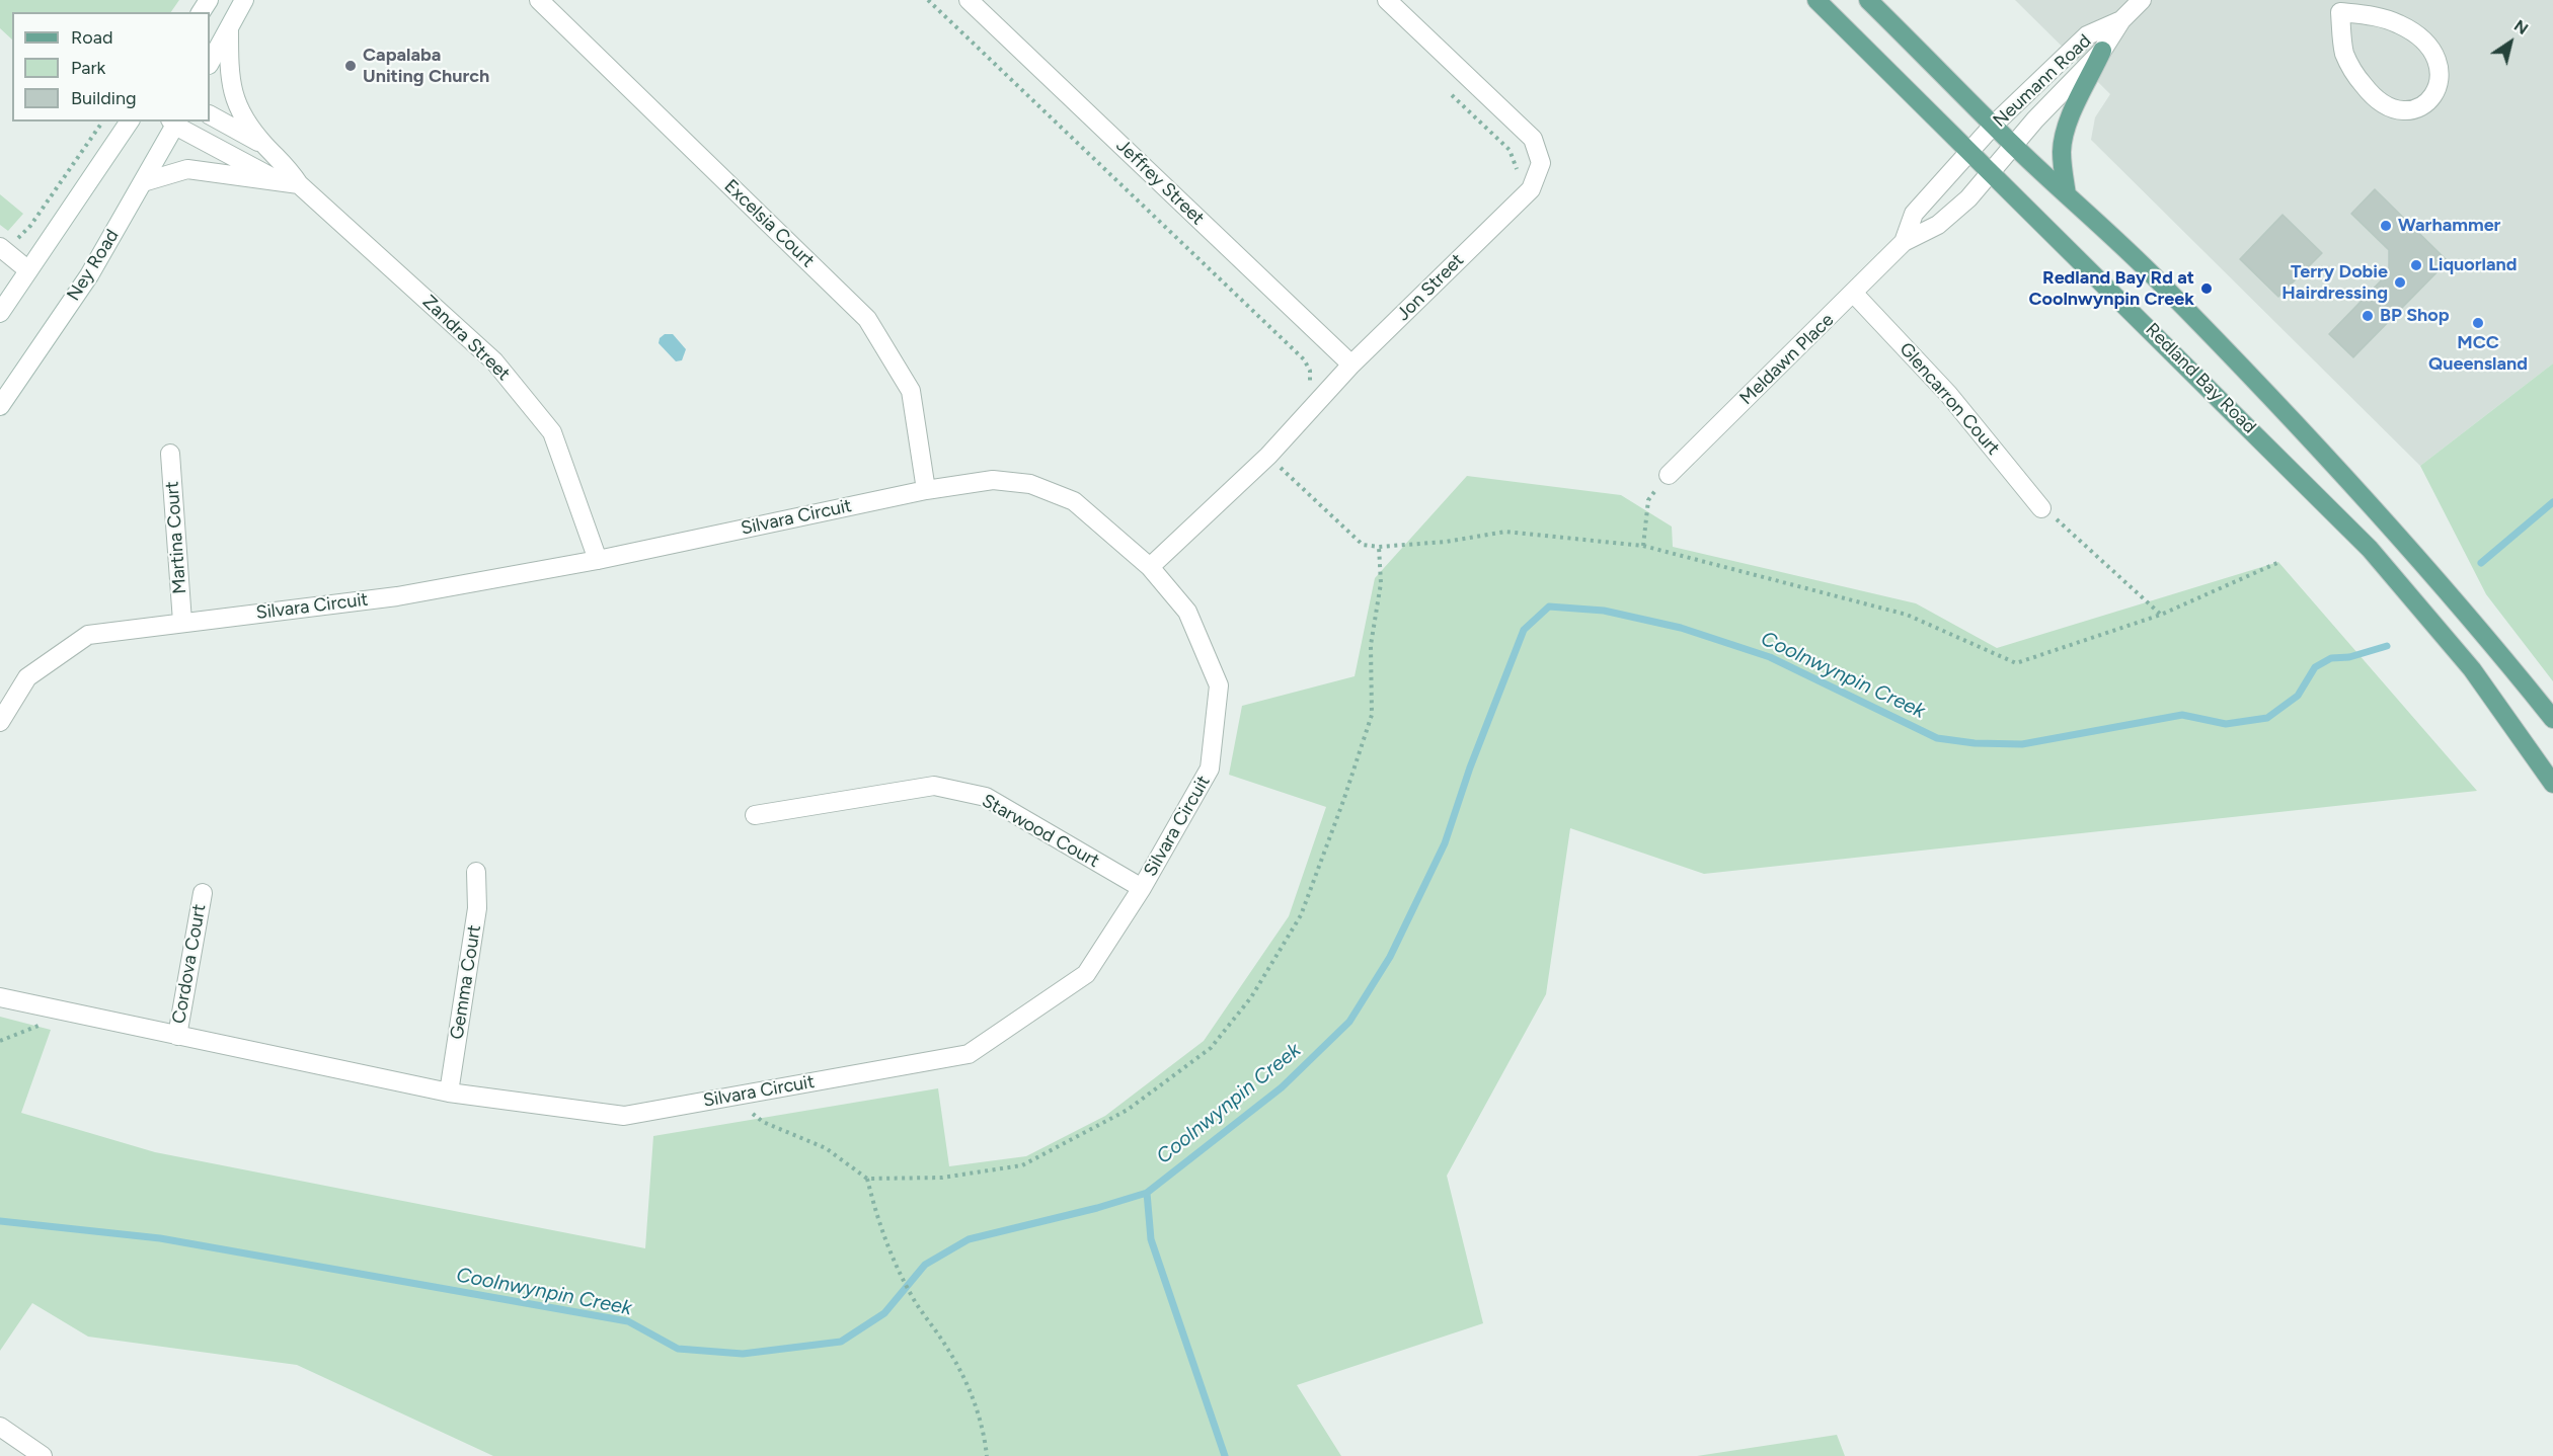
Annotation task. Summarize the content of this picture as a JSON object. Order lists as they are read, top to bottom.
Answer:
{
  "streets": {
    "main road": ["Redland Bay Road"],
    "street": [
      "Neumann Road",
      "Jeffrey Street",
      "Excelsia Court",
      "Ney Road",
      "Jon Street",
      "Zandra Street",
      "Meldawn Place",
      "Glencarron Court",
      "Silvara Circuit",
      "Martina Court",
      "Starwood Court",
      "Cordova Court",
      "Gemma Court"
    ]
  },
  "crossings": [
    ["Neumann Road", "Meldawn Place"],
    ["Neumann Road", "Redland Bay Road"],
    ["Jeffrey Street", "Jon Street"],
    ["Excelsia Court", "Silvara Circuit"],
    ["Jon Street", "Silvara Circuit"],
    ["Zandra Street", "Silvara Circuit"],
    ["Meldawn Place", "Redland Bay Road"],
    ["Meldawn Place", "Glencarron Court"],
    ["Silvara Circuit", "Martina Court"],
    ["Silvara Circuit", "Starwood Court"],
    ["Silvara Circuit", "Cordova Court"],
    ["Silvara Circuit", "Gemma Court"]
  ],
  "water": ["Coolnwynpin Creek"],
  "places": [
    "Capalaba Uniting Church",
    "Warhammer",
    "Liquorland",
    "Terry Dobie Hairdressing",
    "Redland Bay Rd at Coolnwynpin Creek",
    "BP Shop",
    "MCC Queensland"
  ],
  "legend": ["Road", "Park", "Building"],
  "north": "top right"
}
